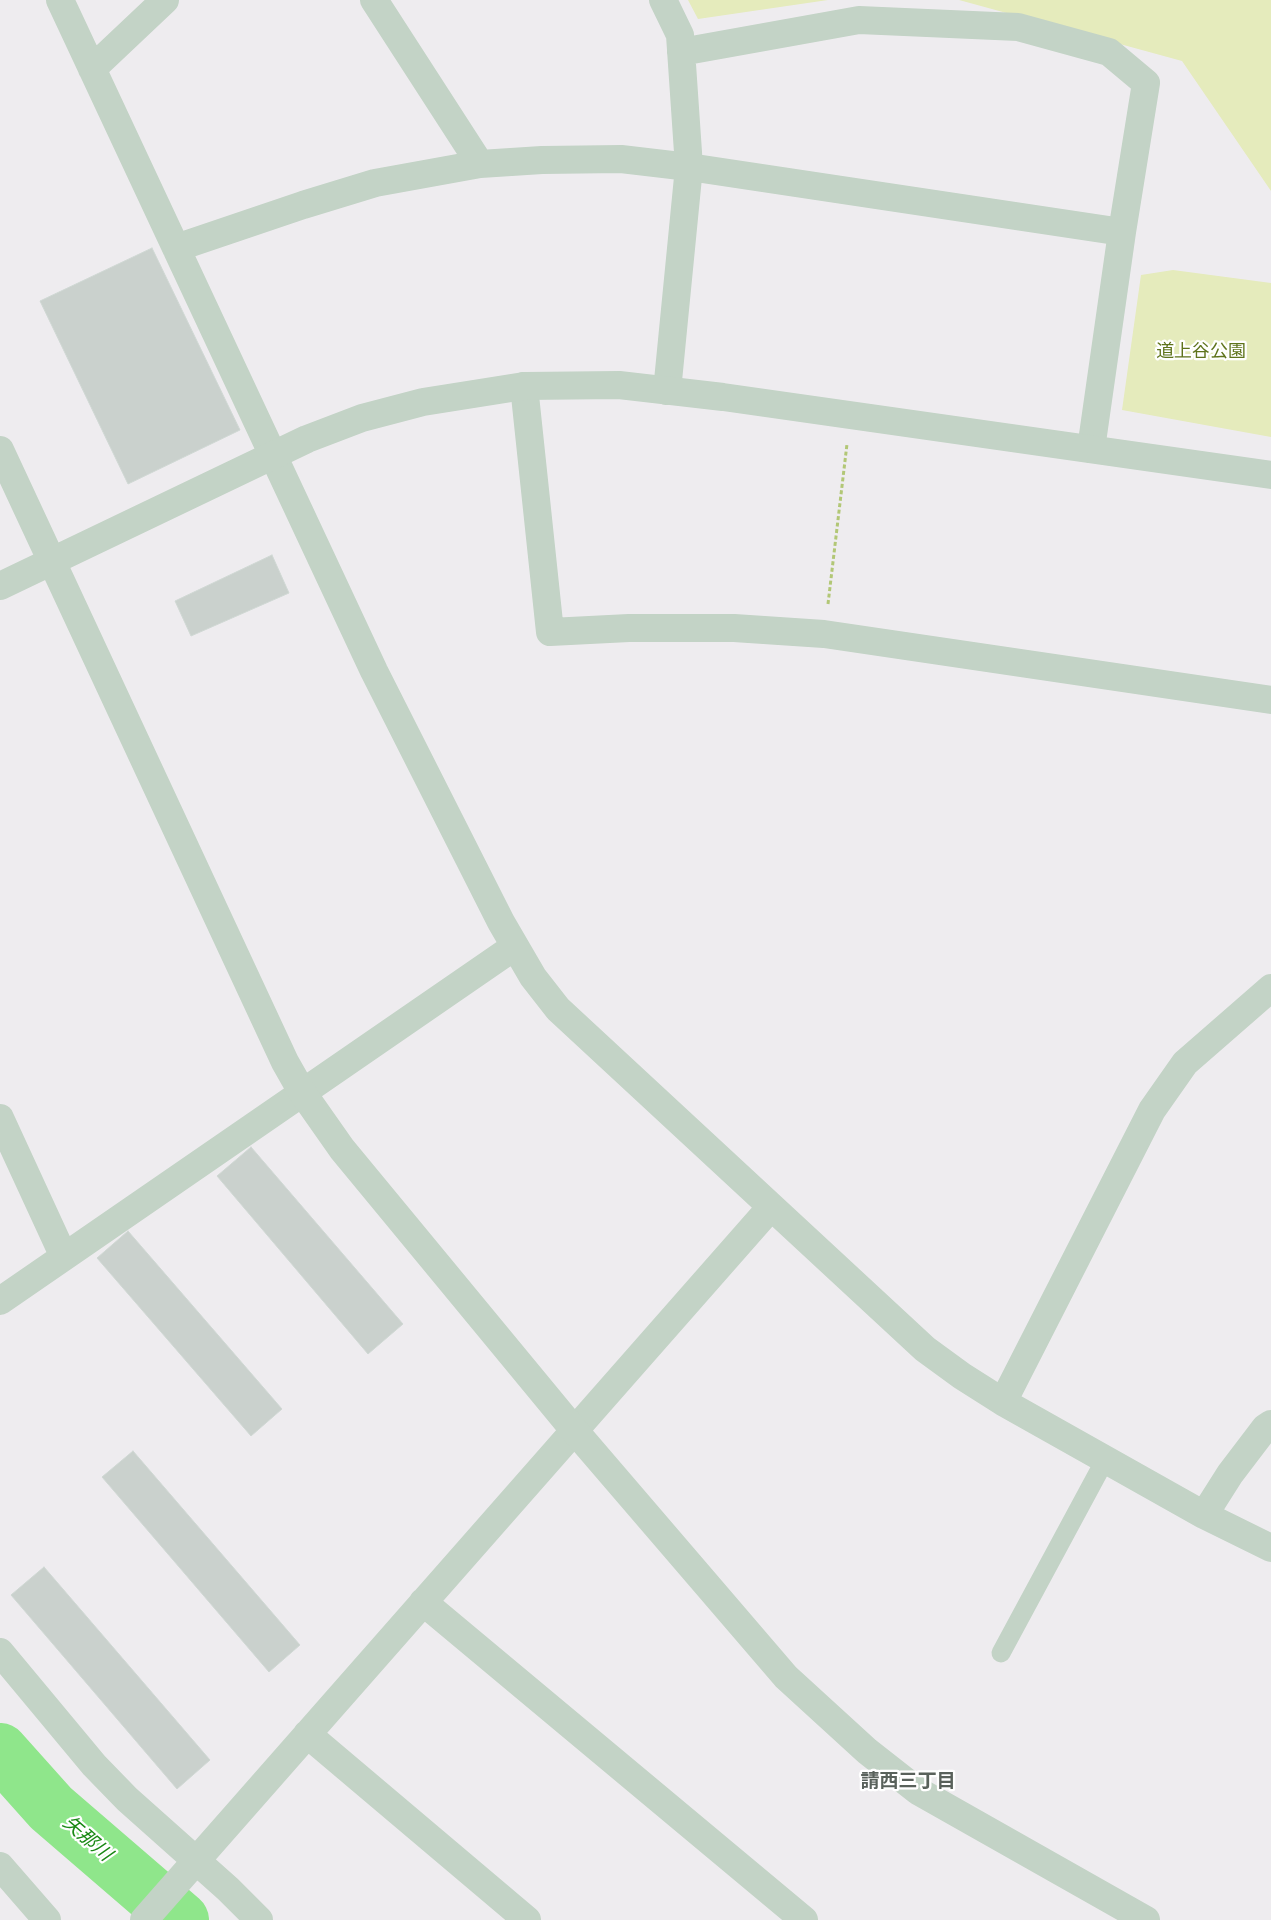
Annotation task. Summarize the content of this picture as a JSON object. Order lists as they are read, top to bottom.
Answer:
{
  "districts": ["請西三丁目"],
  "water": ["矢那川"],
  "parks": ["道上谷公園"]
}
